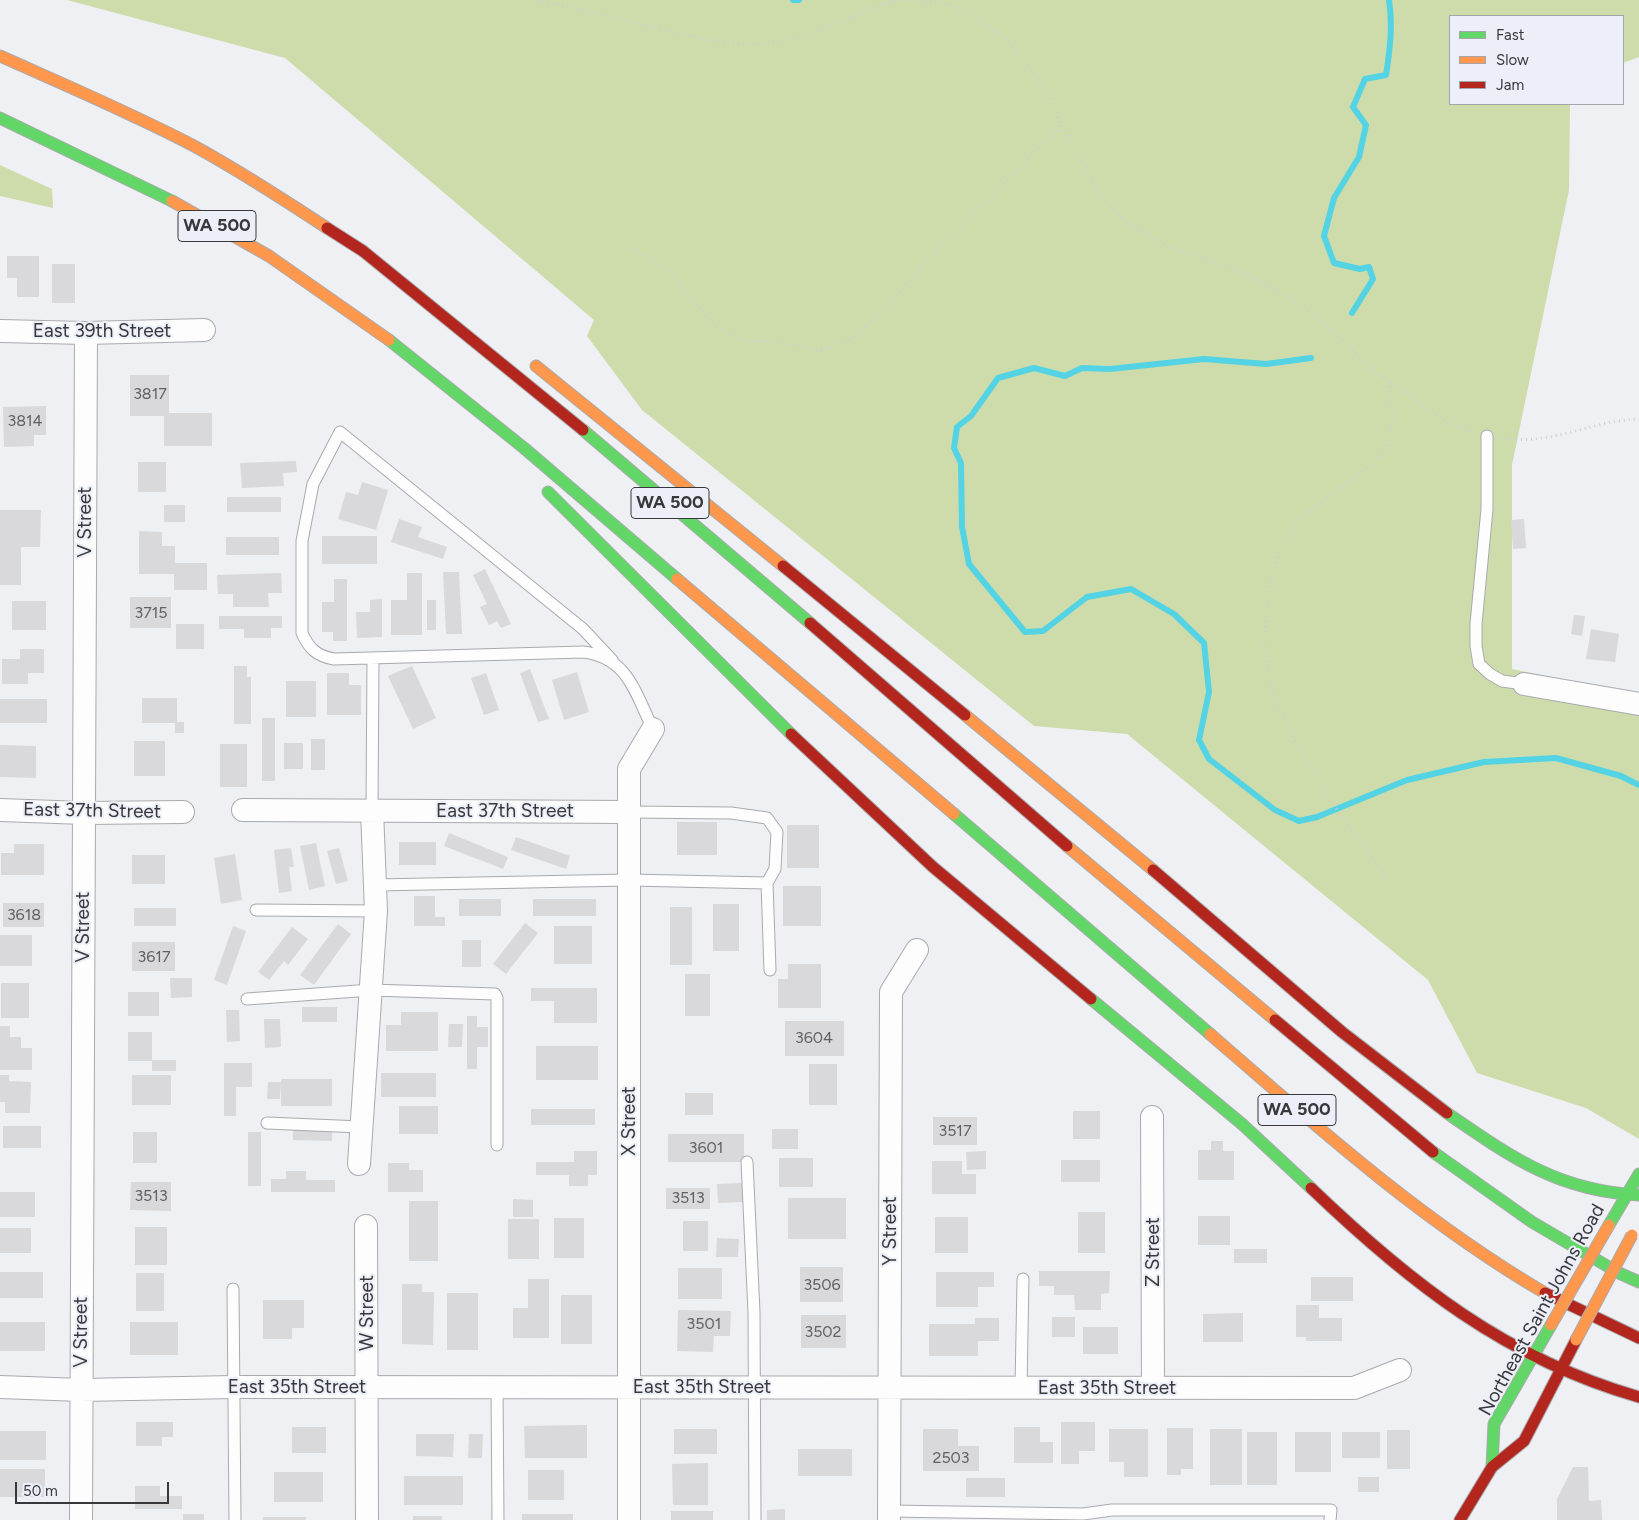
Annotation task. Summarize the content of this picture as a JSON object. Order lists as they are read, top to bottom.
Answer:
{
  "streets": {
    "main road": ["WA 500", "Northeast Saint Johns Road"],
    "street": [
      "East 39th Street",
      "V Street",
      "East 37th Street",
      "X Street",
      "Y Street",
      "Z Street",
      "W Street",
      "East 35th Street"
    ]
  },
  "crossings": [
    ["East 39th Street", "V Street"],
    ["V Street", "East 37th Street"],
    ["V Street", "East 35th Street"],
    ["East 37th Street", "X Street"],
    ["X Street", "East 35th Street"],
    ["Y Street", "East 35th Street"],
    ["Z Street", "East 35th Street"],
    ["W Street", "East 35th Street"]
  ],
  "house_numbers": [
    "3817",
    "3814",
    "3715",
    "3618",
    "3617",
    "3604",
    "3517",
    "3601",
    "3513",
    "3513",
    "3506",
    "3501",
    "3502",
    "2503"
  ],
  "legend": ["Fast", "Slow", "Jam"],
  "scale_bar": "50 m"
}
